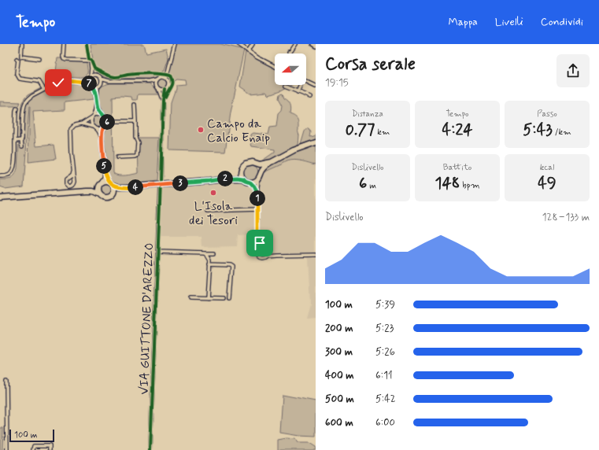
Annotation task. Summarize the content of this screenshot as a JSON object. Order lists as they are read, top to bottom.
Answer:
{
  "streets": {
    "street": ["VIA GUITTONE D'AREZZO"]
  },
  "places": ["Campo da Calcio Enaip", "L'Isola dei Tesori"],
  "scale_bar": "100 m",
  "north": "left",
  "page": {
    "header": "Tempo",
    "nav": ["Mappa", "Livelli", "Condividi"],
    "heading": ["Corsa serale", "19:15"],
    "pins": [
      "7",
      "6",
      "5",
      "2",
      "3",
      "4",
      "1"
    ],
    "stats": [
      ["Distanza", "0.77 km"],
      ["Tempo", "4:24"],
      ["Passo", "5:43 /km"],
      ["Dislivello", "6 m"],
      ["Battito", "148 bpm"],
      ["kcal", "49"]
    ],
    "chart": ["Dislivello", "128–133 m"],
    "list": [
      {
        "name": "100 m",
        "note": "5:39"
      },
      {
        "name": "200 m",
        "note": "5:23"
      },
      {
        "name": "300 m",
        "note": "5:26"
      },
      {
        "name": "400 m",
        "note": "6:11"
      },
      {
        "name": "500 m",
        "note": "5:42"
      },
      {
        "name": "600 m",
        "note": "6:00"
      }
    ],
    "scale": "100 m"
  }
}
